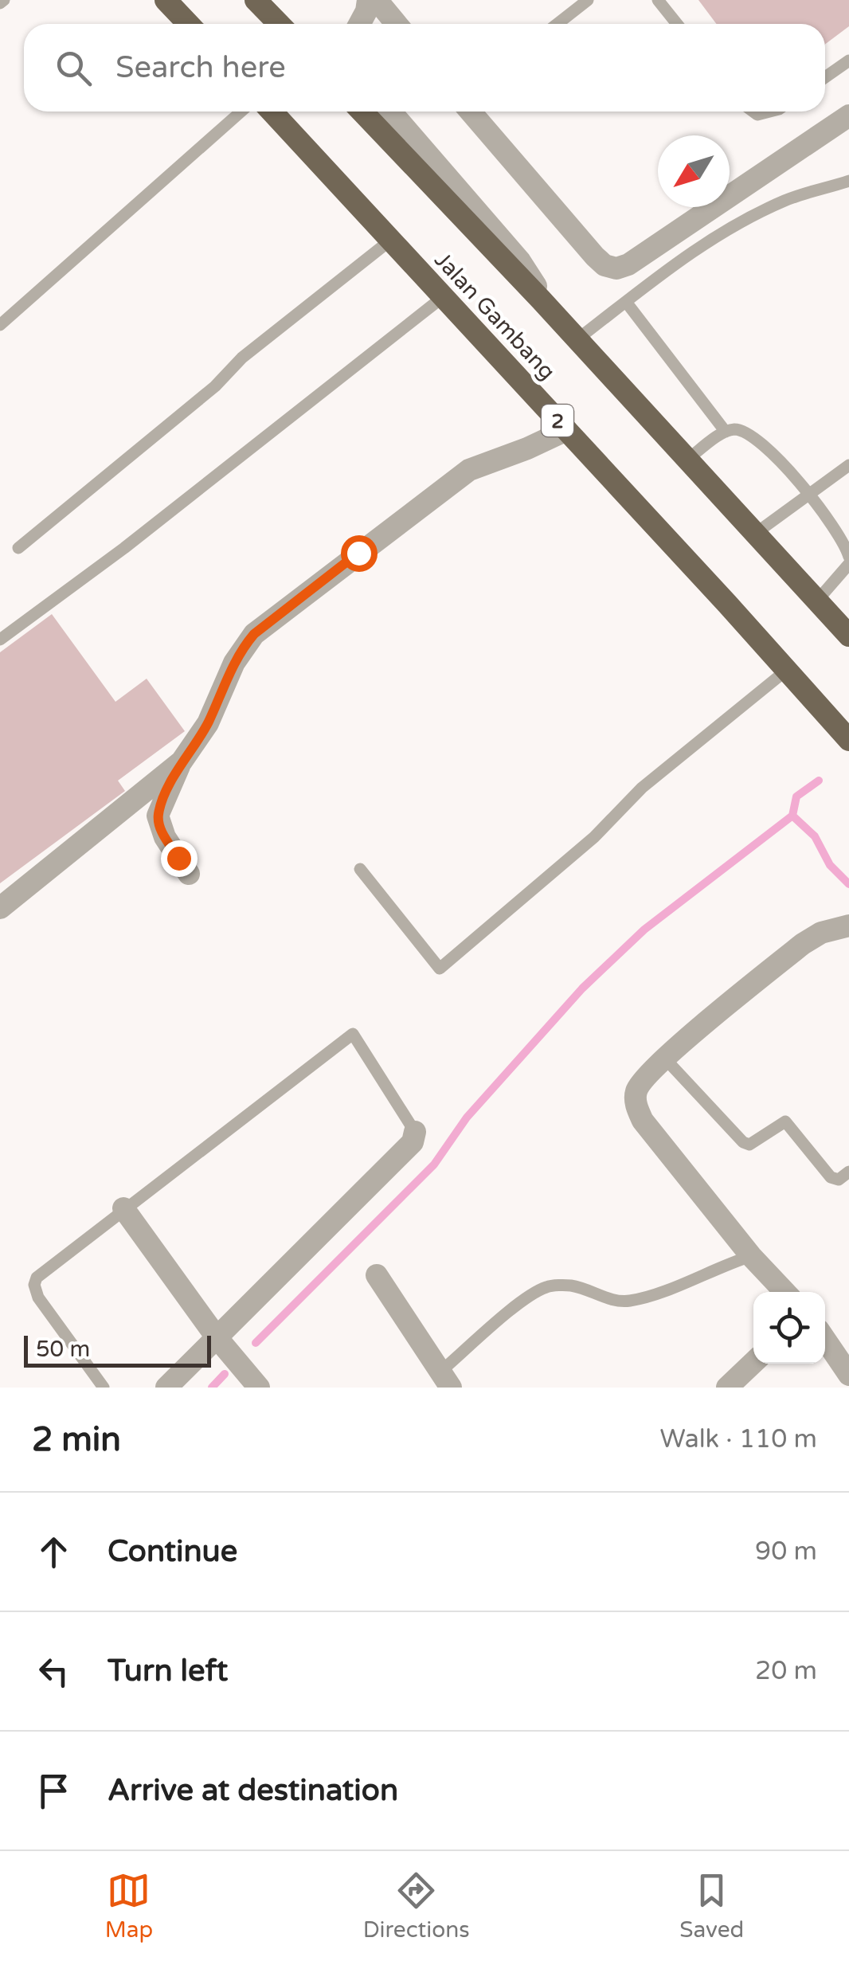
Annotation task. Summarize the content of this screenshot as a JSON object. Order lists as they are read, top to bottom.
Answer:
{
  "streets": {
    "highway": ["Jalan Gambang", "2"]
  },
  "scale_bar": "50 m",
  "north": "bottom left",
  "page": {
    "search": "Search here",
    "scale": "50 m",
    "heading": ["2 min", "Walk · 110 m"],
    "list": [
      ["Continue", "90 m"],
      ["Turn left", "20 m"],
      "Arrive at destination"
    ],
    "nav": ["Map", "Directions", "Saved"]
  }
}
